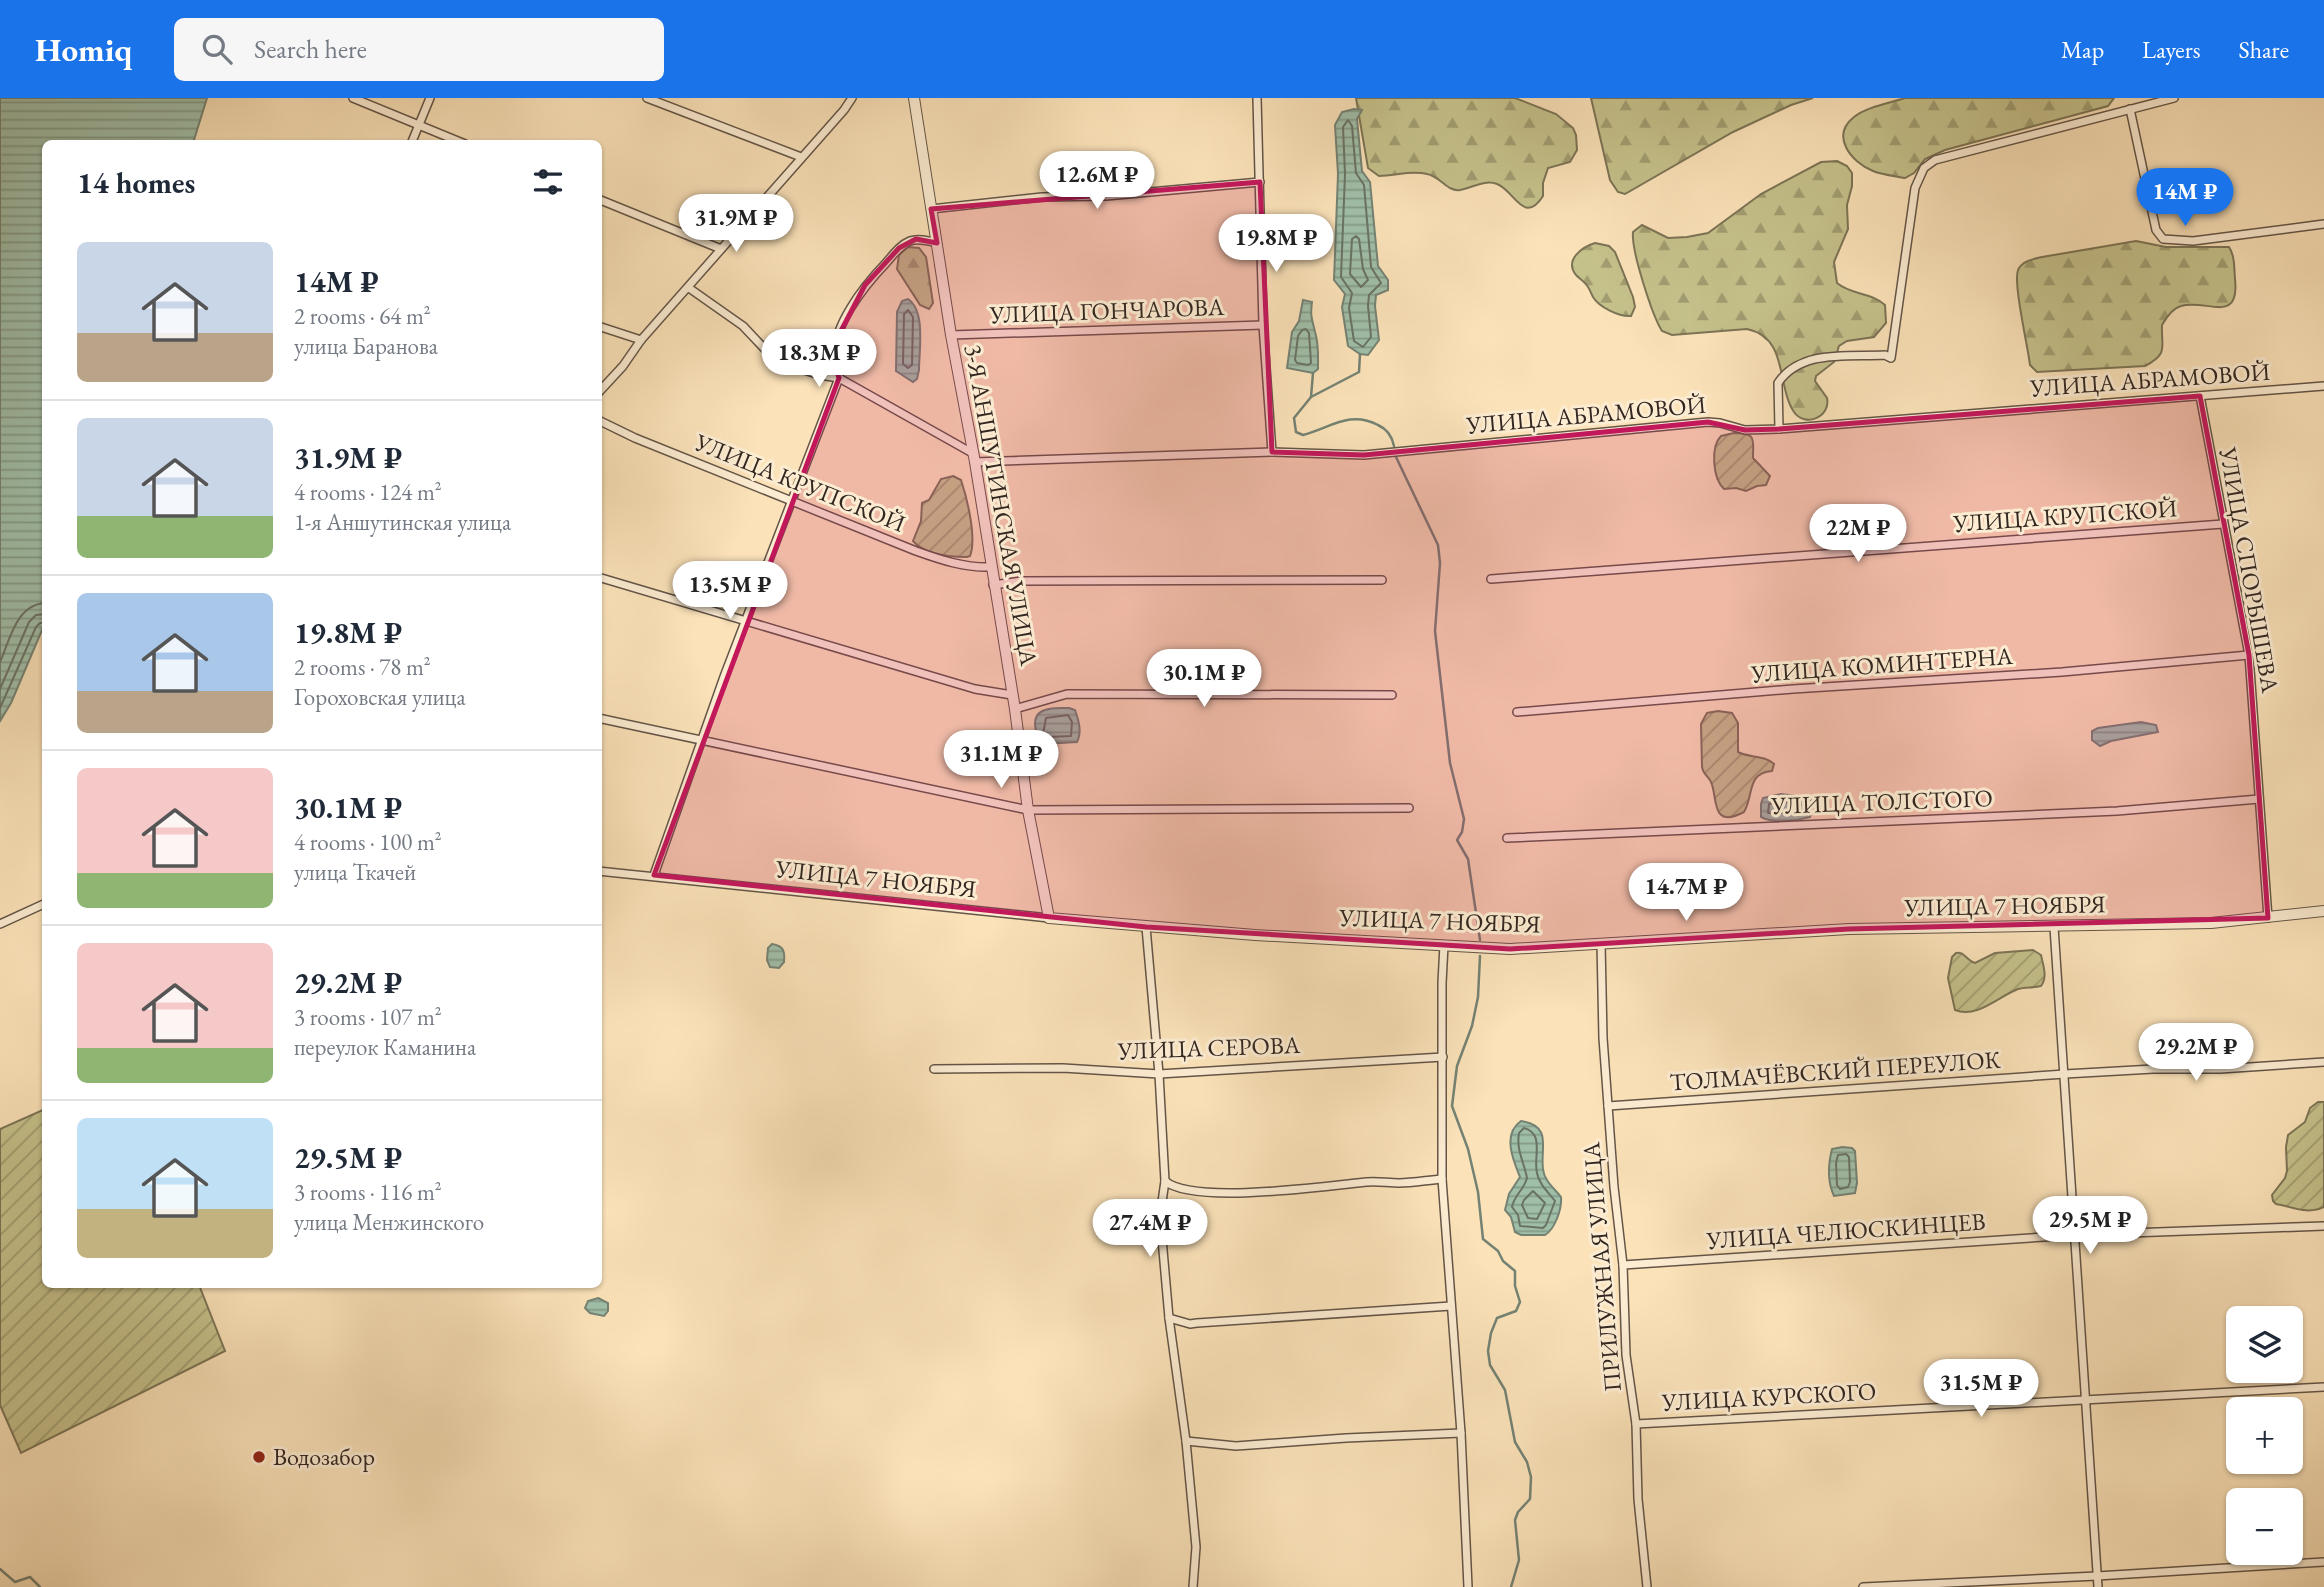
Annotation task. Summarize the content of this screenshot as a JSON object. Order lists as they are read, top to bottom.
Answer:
{
  "streets": {
    "street": [
      "УЛИЦА ГОНЧАРОВА",
      "УЛИЦА АБРАМОВОЙ",
      "УЛИЦА КРУПСКОЙ",
      "3-Я АНШУТИНСКАЯ УЛИЦА",
      "УЛИЦА СПОРЫШЕВА",
      "УЛИЦА КОМИНТЕРНА",
      "УЛИЦА ТОЛСТОГО",
      "УЛИЦА 7 НОЯБРЯ",
      "УЛИЦА СЕРОВА",
      "ТОЛМАЧЁВСКИЙ ПЕРЕУЛОК",
      "УЛИЦА ЧЕЛЮСКИНЦЕВ",
      "ПРИЛУЖНАЯ УЛИЦА",
      "УЛИЦА КУРСКОГО"
    ]
  },
  "crossings": [
    ["УЛИЦА ГОНЧАРОВА", "3-Я АНШУТИНСКАЯ УЛИЦА"],
    ["УЛИЦА АБРАМОВОЙ", "3-Я АНШУТИНСКАЯ УЛИЦА"],
    ["УЛИЦА АБРАМОВОЙ", "УЛИЦА СПОРЫШЕВА"],
    ["УЛИЦА КРУПСКОЙ", "3-Я АНШУТИНСКАЯ УЛИЦА"],
    ["УЛИЦА КРУПСКОЙ", "УЛИЦА СПОРЫШЕВА"],
    ["3-Я АНШУТИНСКАЯ УЛИЦА", "УЛИЦА 7 НОЯБРЯ"],
    ["УЛИЦА СПОРЫШЕВА", "УЛИЦА КОМИНТЕРНА"],
    ["УЛИЦА СПОРЫШЕВА", "УЛИЦА ТОЛСТОГО"],
    ["УЛИЦА СПОРЫШЕВА", "УЛИЦА 7 НОЯБРЯ"],
    ["УЛИЦА 7 НОЯБРЯ", "ПРИЛУЖНАЯ УЛИЦА"],
    ["ТОЛМАЧЁВСКИЙ ПЕРЕУЛОК", "ПРИЛУЖНАЯ УЛИЦА"],
    ["УЛИЦА ЧЕЛЮСКИНЦЕВ", "ПРИЛУЖНАЯ УЛИЦА"],
    ["ПРИЛУЖНАЯ УЛИЦА", "УЛИЦА КУРСКОГО"]
  ],
  "places": ["Водозабор"],
  "page": {
    "header": "Homiq",
    "search": "Search here",
    "nav": ["Map", "Layers", "Share"],
    "heading": "14 homes",
    "price": [
      "12.6M ₽",
      "14M ₽",
      "31.9M ₽",
      "19.8M ₽",
      "18.3M ₽",
      "22M ₽",
      "13.5M ₽",
      "30.1M ₽",
      "31.1M ₽",
      "14.7M ₽",
      "29.2M ₽",
      "29.5M ₽",
      "27.4M ₽",
      "31.5M ₽"
    ],
    "list": [
      {
        "name": "14M ₽",
        "note": "2 rooms · 64 m² · улица Баранова"
      },
      {
        "name": "31.9M ₽",
        "note": "4 rooms · 124 m² · 1-я Аншутинская улица"
      },
      {
        "name": "19.8M ₽",
        "note": "2 rooms · 78 m² · Гороховская улица"
      },
      {
        "name": "30.1M ₽",
        "note": "4 rooms · 100 m² · улица Ткачей"
      },
      {
        "name": "29.2M ₽",
        "note": "3 rooms · 107 m² · переулок Каманина"
      },
      {
        "name": "29.5M ₽",
        "note": "3 rooms · 116 m² · улица Менжинского"
      }
    ],
    "map_buttons": ["+", "−"]
  }
}
